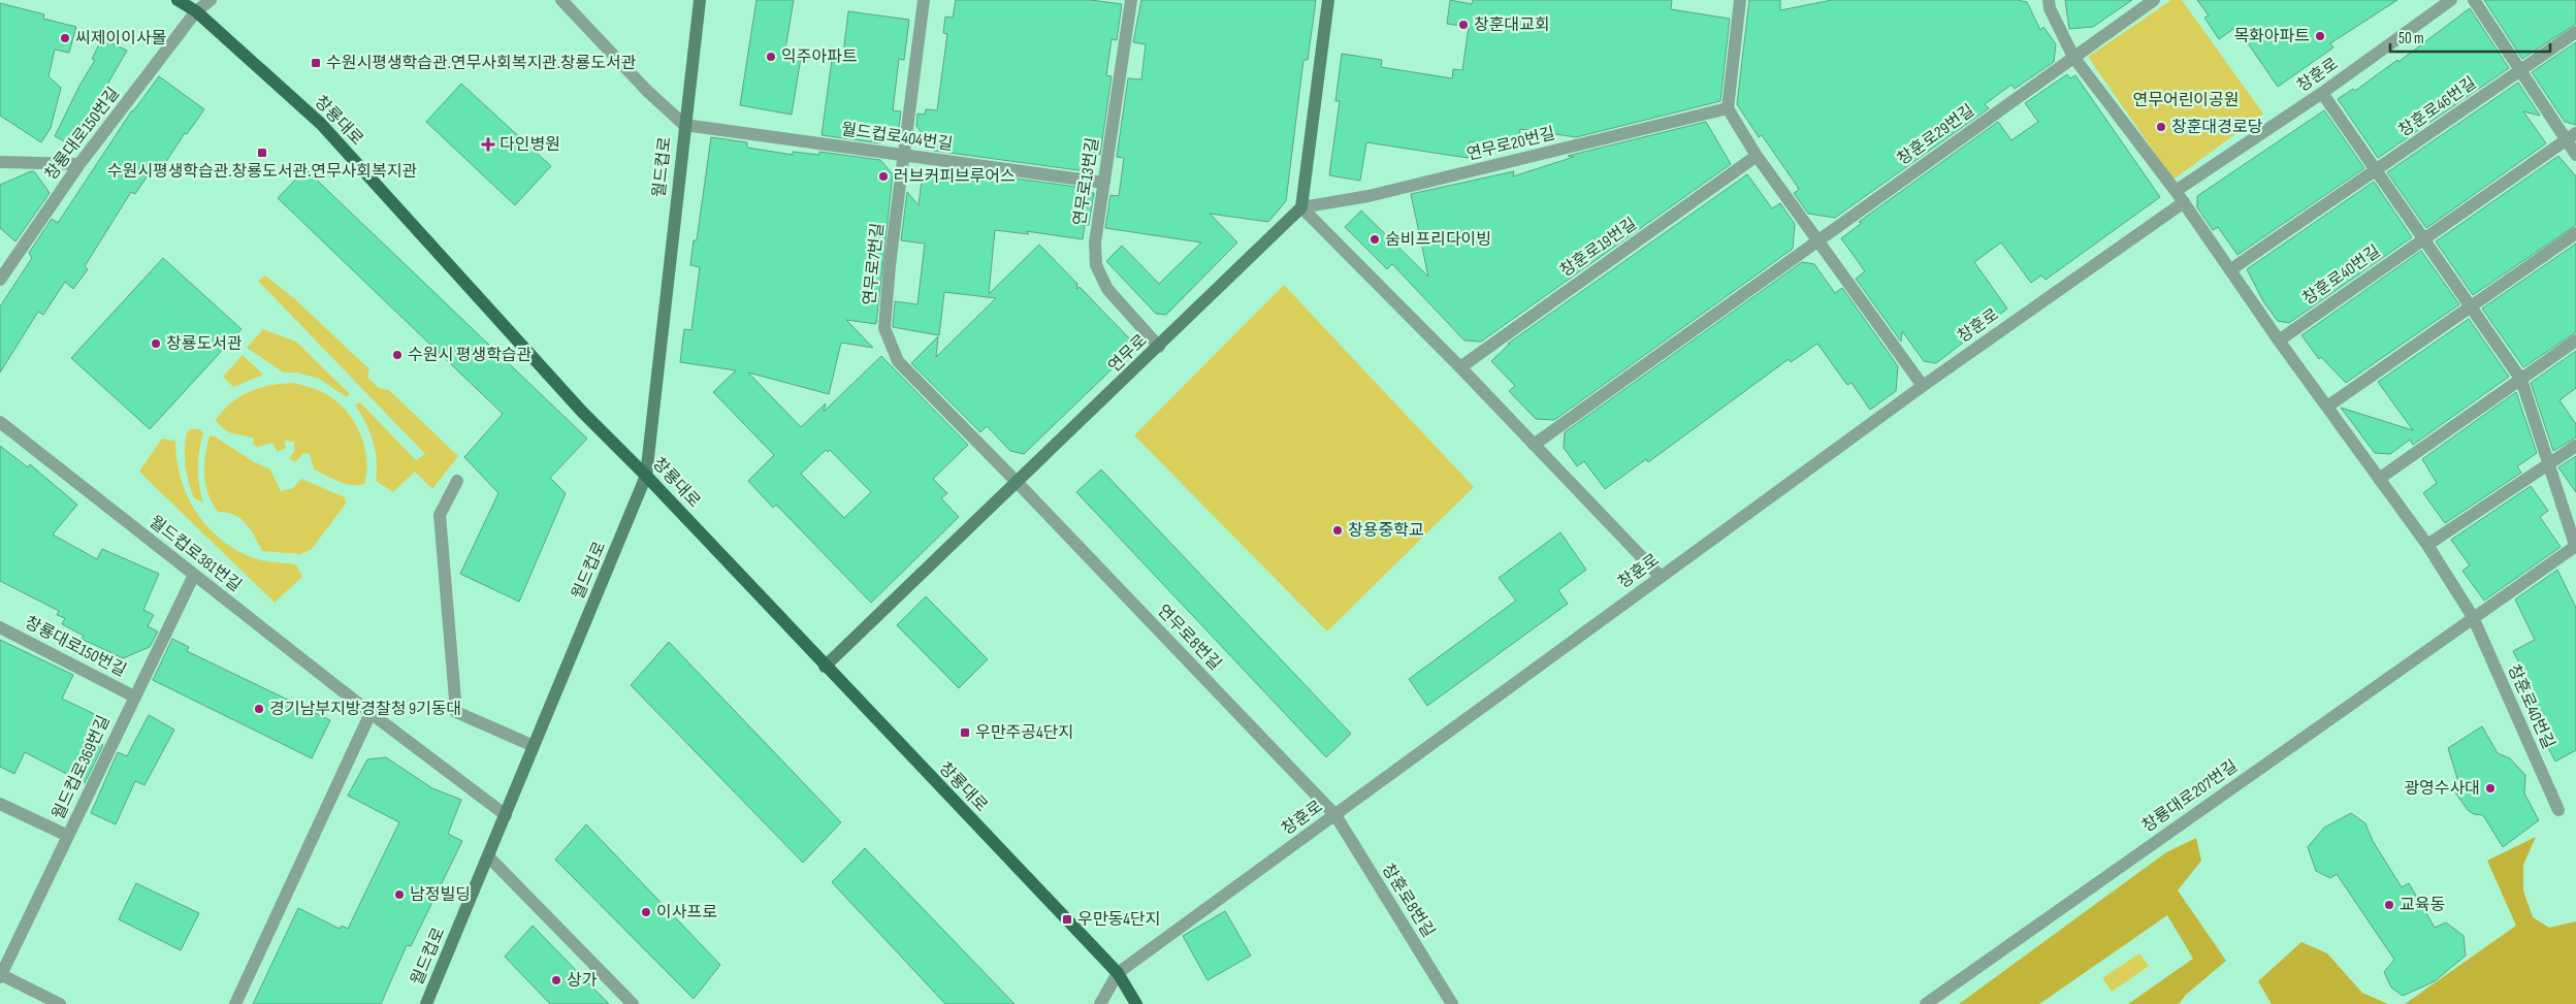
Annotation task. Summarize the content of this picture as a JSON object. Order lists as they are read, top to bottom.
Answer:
{
  "streets": {
    "main road": ["창룡대로"],
    "street": [
      "창훈로",
      "창훈로46번길",
      "창룡대로150번길",
      "창훈로29번길",
      "월드컵로404번길",
      "연무로20번길",
      "월드컵로",
      "연무로13번길",
      "창훈로19번길",
      "연무로7번길",
      "창훈로40번길",
      "연무로",
      "월드컵로381번길",
      "연무로8번길",
      "월드컵로369번길",
      "창룡대로207번길",
      "창훈로8번길"
    ]
  },
  "crossings": [
    ["창훈로", "창룡대로"],
    ["창훈로", "창훈로40번길"],
    ["창훈로", "연무로8번길"],
    ["창훈로", "창훈로8번길"],
    ["창룡대로", "창룡대로150번길"],
    ["창룡대로", "월드컵로"],
    ["창룡대로", "연무로"],
    ["창룡대로150번길", "월드컵로369번길"],
    ["창훈로29번길", "창훈로40번길"],
    ["월드컵로404번길", "월드컵로"],
    ["월드컵로404번길", "연무로13번길"],
    ["월드컵로404번길", "연무로7번길"],
    ["연무로20번길", "연무로"],
    ["월드컵로", "월드컵로381번길"],
    ["연무로13번길", "연무로"],
    ["연무로7번길", "연무로"],
    ["연무로7번길", "연무로8번길"],
    ["창훈로40번길", "창룡대로207번길"],
    ["연무로", "연무로8번길"],
    ["월드컵로381번길", "월드컵로369번길"],
    ["연무로8번길", "창훈로8번길"]
  ],
  "parks": ["연무어린이공원"],
  "places": {
    "other": [
      "창훈대교회",
      "목화아파트",
      "씨제이이사몰",
      "익주아파트",
      "창훈대경로당",
      "러브커피브루어스",
      "숨비프리다이빙",
      "창룡도서관",
      "수원시 평생학습관",
      "창용중학교",
      "경기남부지방경찰청 9기동대",
      "광영수사대",
      "남정빌딩",
      "교육동",
      "이사프로",
      "상가"
    ],
    "transit": [
      "수원시평생학습관.연무사회복지관.창룡도서관",
      "수원시평생학습관.창룡도서관.연무사회복지관",
      "우만주공4단지",
      "우만동4단지"
    ],
    "health": ["다인병원"]
  },
  "scale_bar": "50 m"
}
